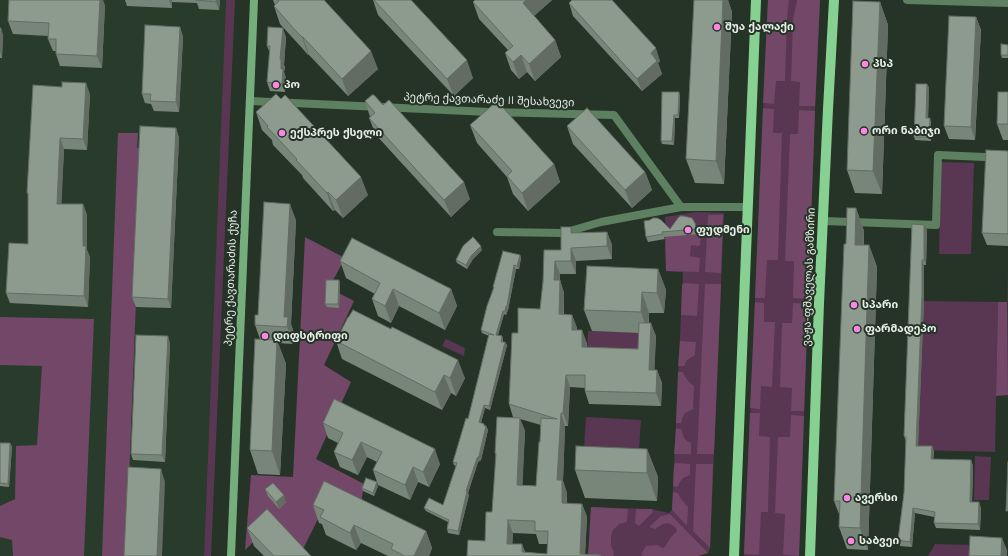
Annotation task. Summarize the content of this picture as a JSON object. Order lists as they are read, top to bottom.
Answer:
{
  "streets": {
    "main road": ["ვაჟა-ფშაველას გამზირი", "პეტრე ქავთარაძის ქუჩა"],
    "street": ["პეტრე ქავთარაძე II შესახვევი"]
  },
  "crossings": [
    ["პეტრე ქავთარაძე II შესახვევი", "პეტრე ქავთარაძის ქუჩა"]
  ],
  "places": [
    "შუა ქალაქი",
    "პსპ",
    "პო",
    "ორი ნაბიჯი",
    "ექსპრეს ქსელი",
    "ფუდმენი",
    "სპარი",
    "ფარმადეპო",
    "დიფსტრიფი",
    "ავერსი",
    "საბვეი"
  ]
}
